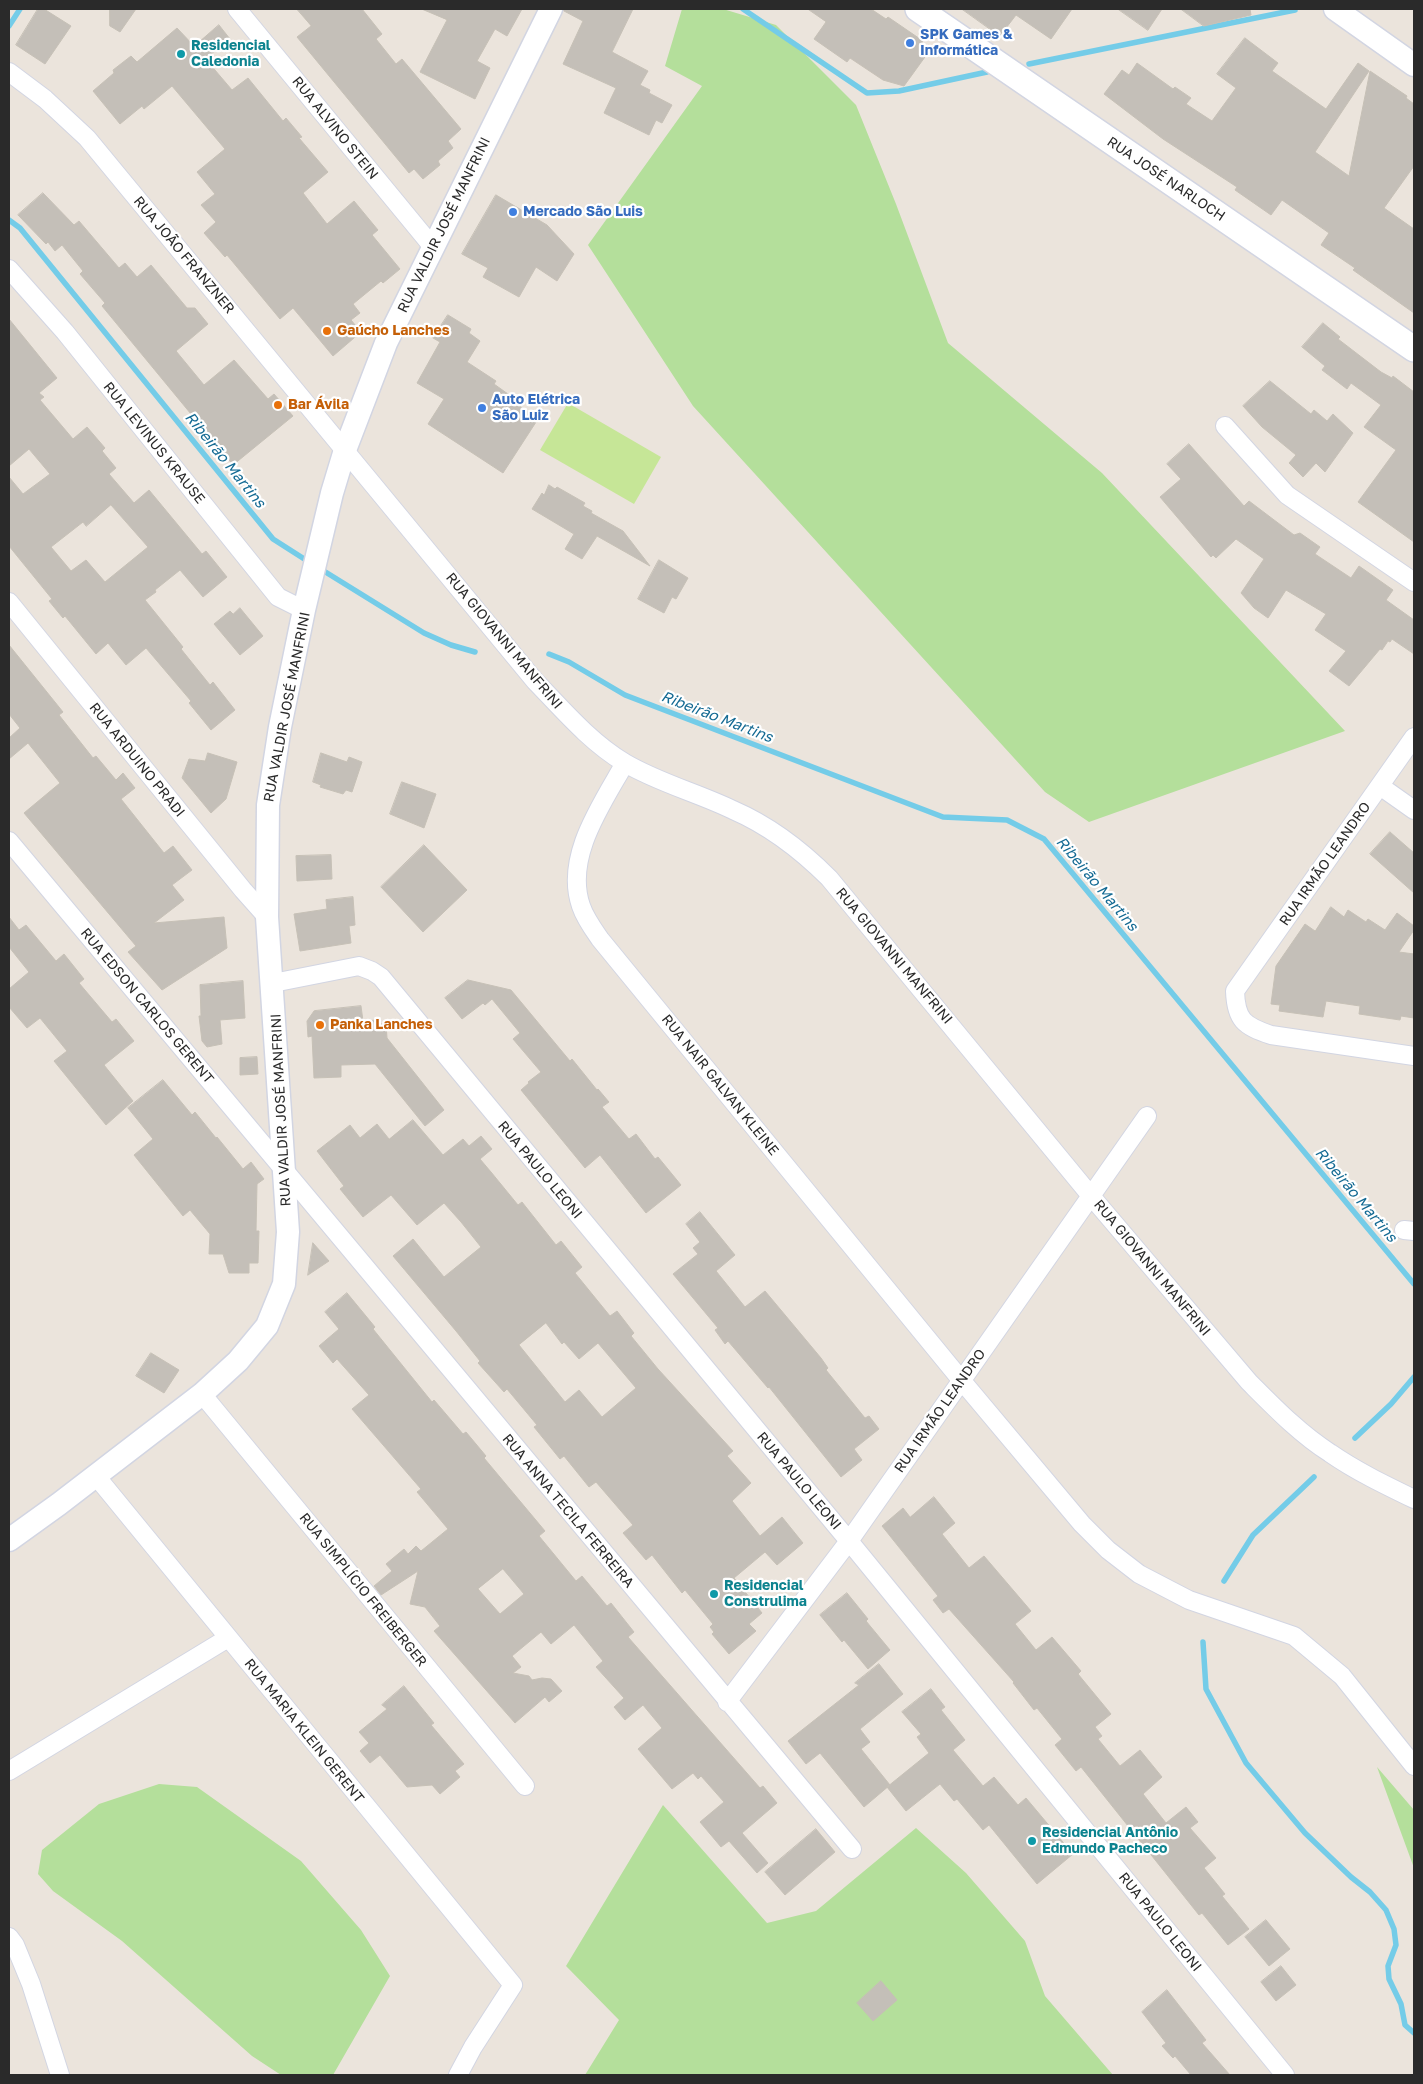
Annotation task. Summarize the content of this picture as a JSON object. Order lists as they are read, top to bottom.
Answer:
{
  "streets": {
    "main road": ["RUA JOSÉ NARLOCH"],
    "street": [
      "RUA ALVINO STEIN",
      "RUA VALDIR JOSÉ MANFRINI",
      "RUA JOÃO FRANZNER",
      "RUA LEVINUS KRAUSE",
      "RUA GIOVANNI MANFRINI",
      "RUA ARDUINO PRADI",
      "RUA IRMÃO LEANDRO",
      "RUA EDSON CARLOS GERENT",
      "RUA NAIR GALVAN KLEINE",
      "RUA PAULO LEONI",
      "RUA ANNA TECILA FERREIRA",
      "RUA SIMPLÍCIO FREIBERGER",
      "RUA MARIA KLEIN GERENT"
    ]
  },
  "crossings": [
    ["RUA ALVINO STEIN", "RUA VALDIR JOSÉ MANFRINI"],
    ["RUA VALDIR JOSÉ MANFRINI", "RUA JOÃO FRANZNER"],
    ["RUA VALDIR JOSÉ MANFRINI", "RUA LEVINUS KRAUSE"],
    ["RUA VALDIR JOSÉ MANFRINI", "RUA GIOVANNI MANFRINI"],
    ["RUA VALDIR JOSÉ MANFRINI", "RUA ARDUINO PRADI"],
    ["RUA VALDIR JOSÉ MANFRINI", "RUA EDSON CARLOS GERENT"],
    ["RUA VALDIR JOSÉ MANFRINI", "RUA PAULO LEONI"],
    ["RUA VALDIR JOSÉ MANFRINI", "RUA ANNA TECILA FERREIRA"],
    ["RUA VALDIR JOSÉ MANFRINI", "RUA SIMPLÍCIO FREIBERGER"],
    ["RUA VALDIR JOSÉ MANFRINI", "RUA MARIA KLEIN GERENT"],
    ["RUA JOÃO FRANZNER", "RUA GIOVANNI MANFRINI"],
    ["RUA GIOVANNI MANFRINI", "RUA IRMÃO LEANDRO"],
    ["RUA GIOVANNI MANFRINI", "RUA NAIR GALVAN KLEINE"],
    ["RUA IRMÃO LEANDRO", "RUA NAIR GALVAN KLEINE"],
    ["RUA IRMÃO LEANDRO", "RUA PAULO LEONI"],
    ["RUA IRMÃO LEANDRO", "RUA ANNA TECILA FERREIRA"],
    ["RUA EDSON CARLOS GERENT", "RUA ANNA TECILA FERREIRA"]
  ],
  "water": ["Ribeirão Martins"],
  "places": [
    "SPK Games & Informática",
    "Residencial Caledonia",
    "Mercado São Luis",
    "Gaúcho Lanches",
    "Bar Ávila",
    "Auto Elétrica São Luiz",
    "Panka Lanches",
    "Residencial Construlima",
    "Residencial Antônio Edmundo Pacheco"
  ]
}
